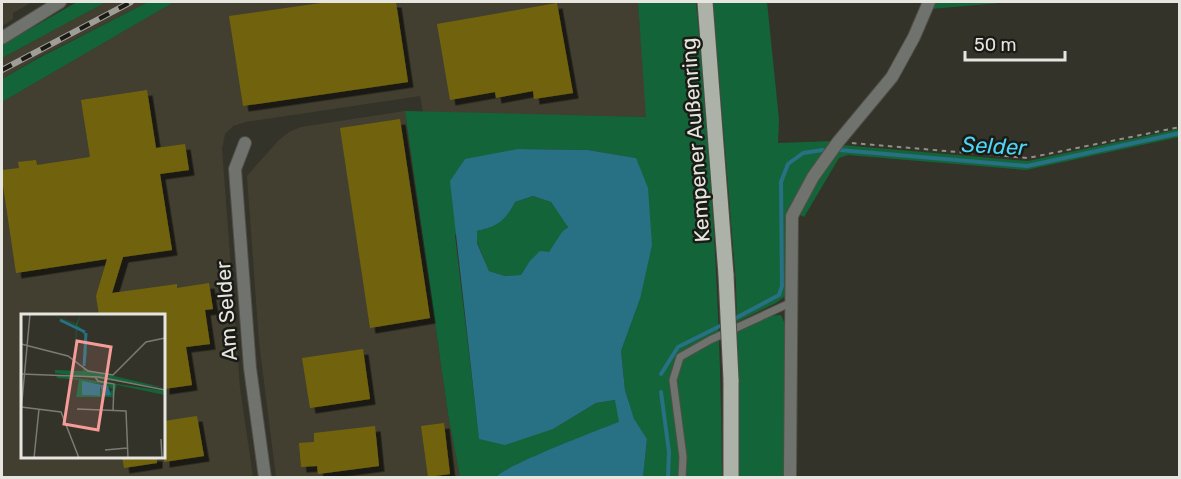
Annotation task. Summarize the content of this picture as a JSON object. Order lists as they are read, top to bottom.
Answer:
{
  "streets": {
    "main road": ["Kempener Außenring"],
    "street": ["Am Selder"]
  },
  "water": ["Selder"],
  "scale_bar": "50 m"
}
